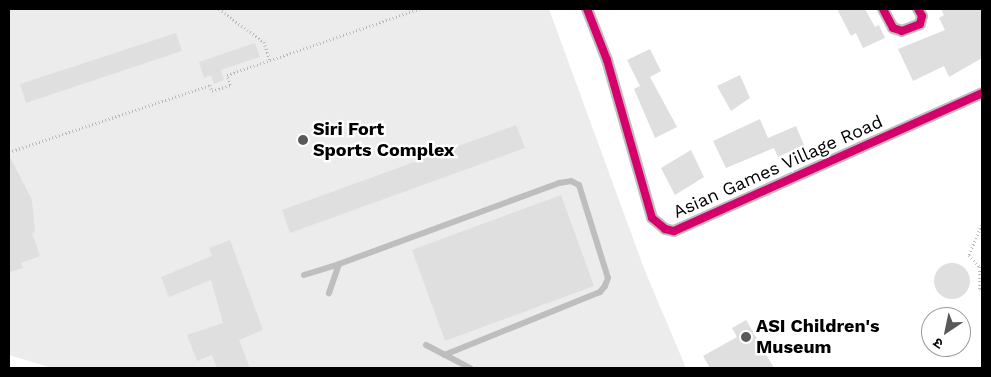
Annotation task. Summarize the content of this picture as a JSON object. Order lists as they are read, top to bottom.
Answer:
{
  "streets": {
    "street": ["Asian Games Village Road"]
  },
  "places": ["Siri Fort Sports Complex", "ASI Children's Museum"],
  "north": "bottom left"
}
